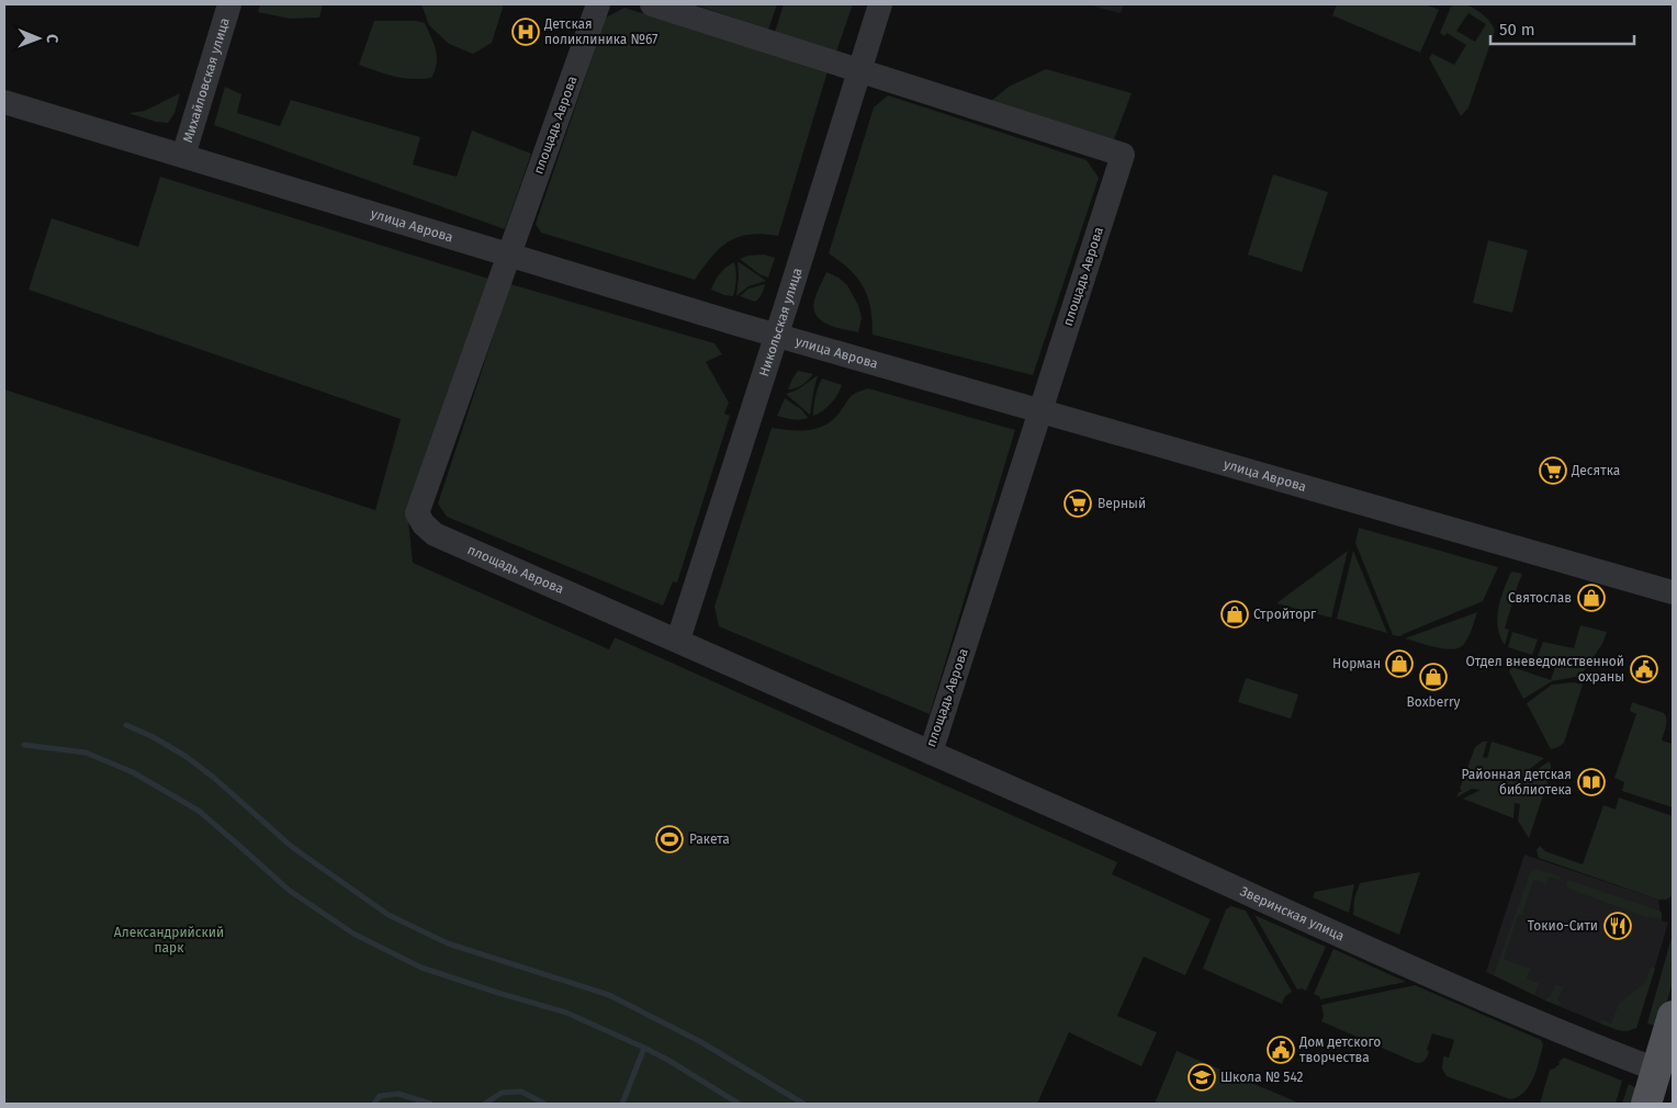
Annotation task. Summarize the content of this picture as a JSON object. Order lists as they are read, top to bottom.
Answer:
{
  "streets": {
    "street": [
      "Михайловская улица",
      "площадь Аврова",
      "улица Аврова",
      "Никольская улица",
      "Зверинская улица"
    ]
  },
  "crossings": [
    ["Михайловская улица", "улица Аврова"],
    ["площадь Аврова", "улица Аврова"],
    ["площадь Аврова", "Никольская улица"],
    ["площадь Аврова", "Зверинская улица"],
    ["улица Аврова", "Никольская улица"]
  ],
  "parks": ["Александрийский парк"],
  "places": {
    "hospital": ["Детская поликлиника №67"],
    "supermarket": ["Десятка", "Верный"],
    "shop": [
      "Святослав",
      "Стройторг",
      "Норман",
      "Boxberry"
    ],
    "public building": ["Отдел вневедомственной охраны", "Дом детского творчества"],
    "library": ["Районная детская библиотека"],
    "sports": ["Ракета"],
    "restaurant": ["Токио-Сити"],
    "school or university": ["Школа № 542"]
  },
  "scale_bar": "50 m",
  "north": "right"
}
